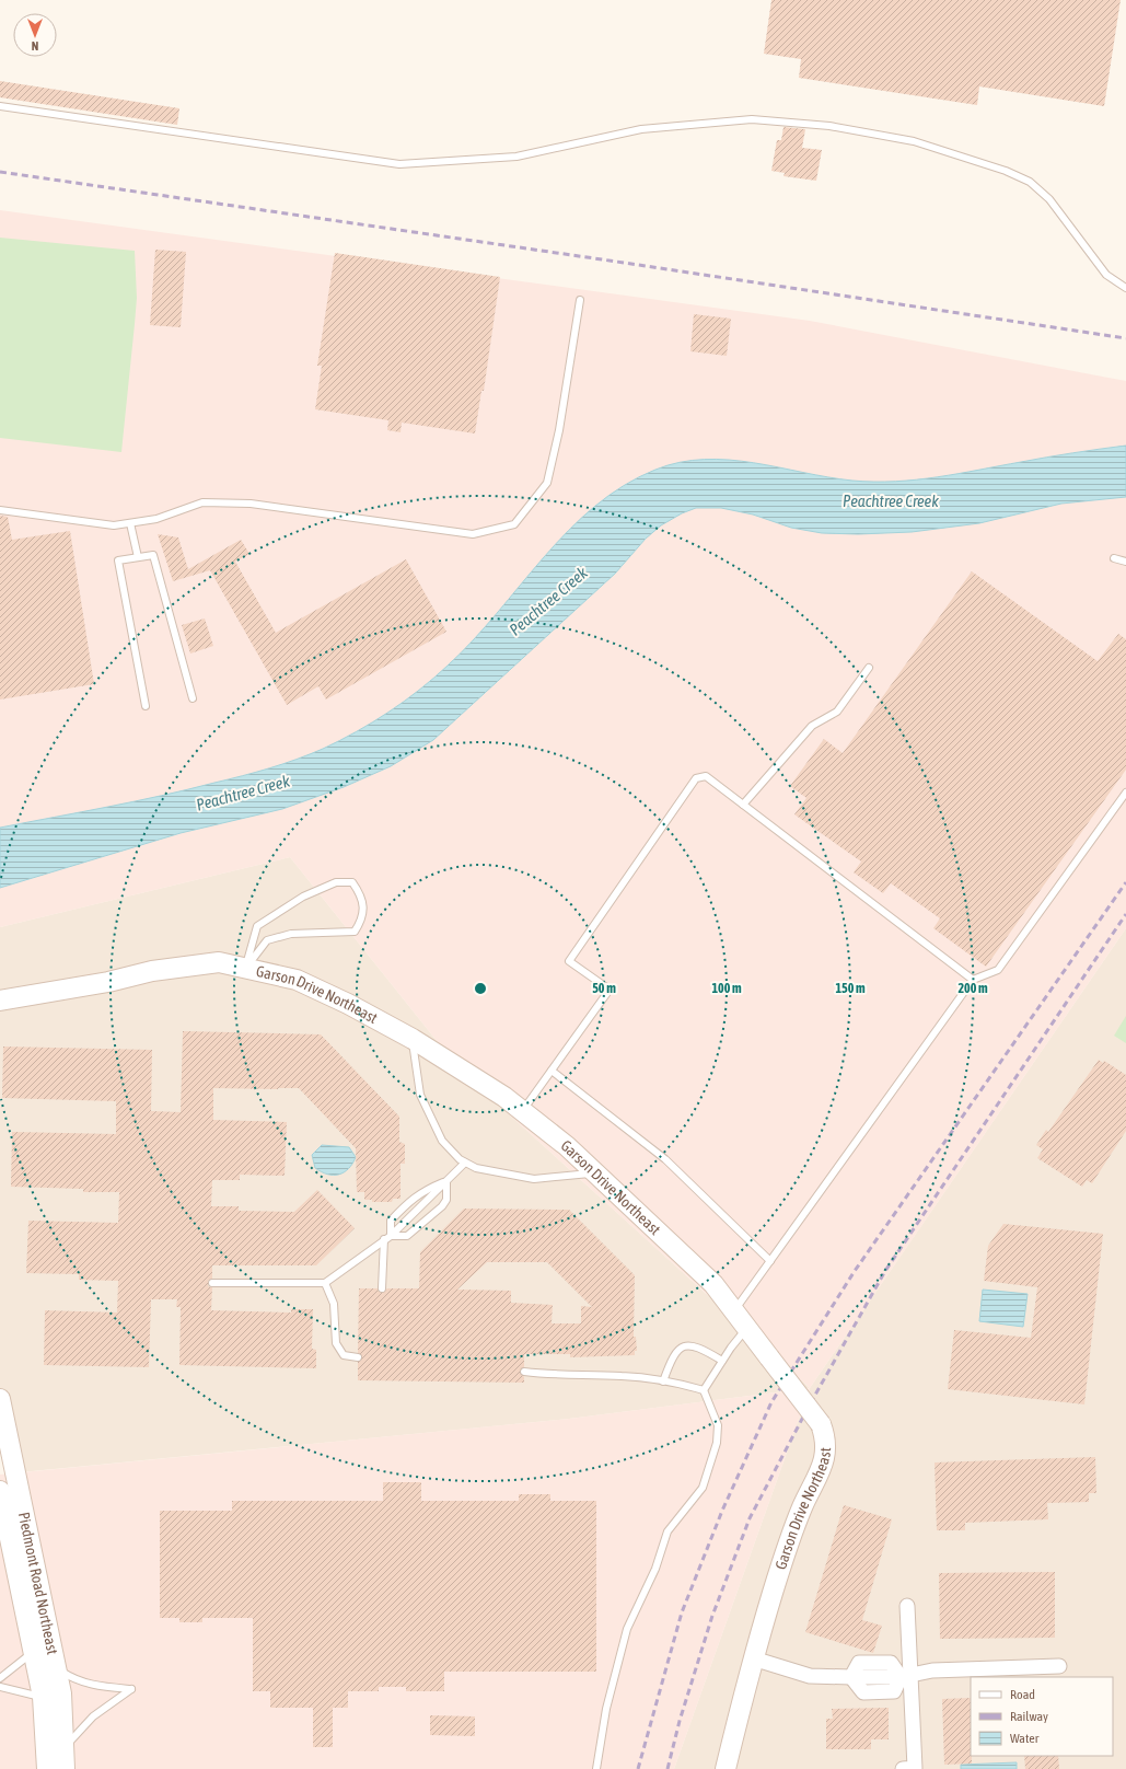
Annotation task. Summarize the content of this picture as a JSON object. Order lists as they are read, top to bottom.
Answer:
{
  "streets": {
    "main road": ["Garson Drive Northeast", "Piedmont Road Northeast"]
  },
  "water": ["Peachtree Creek"],
  "legend": ["Road", "Railway", "Water"],
  "north": "bottom",
  "rings": [
    "50 m",
    "100 m",
    "150 m",
    "200 m"
  ]
}
